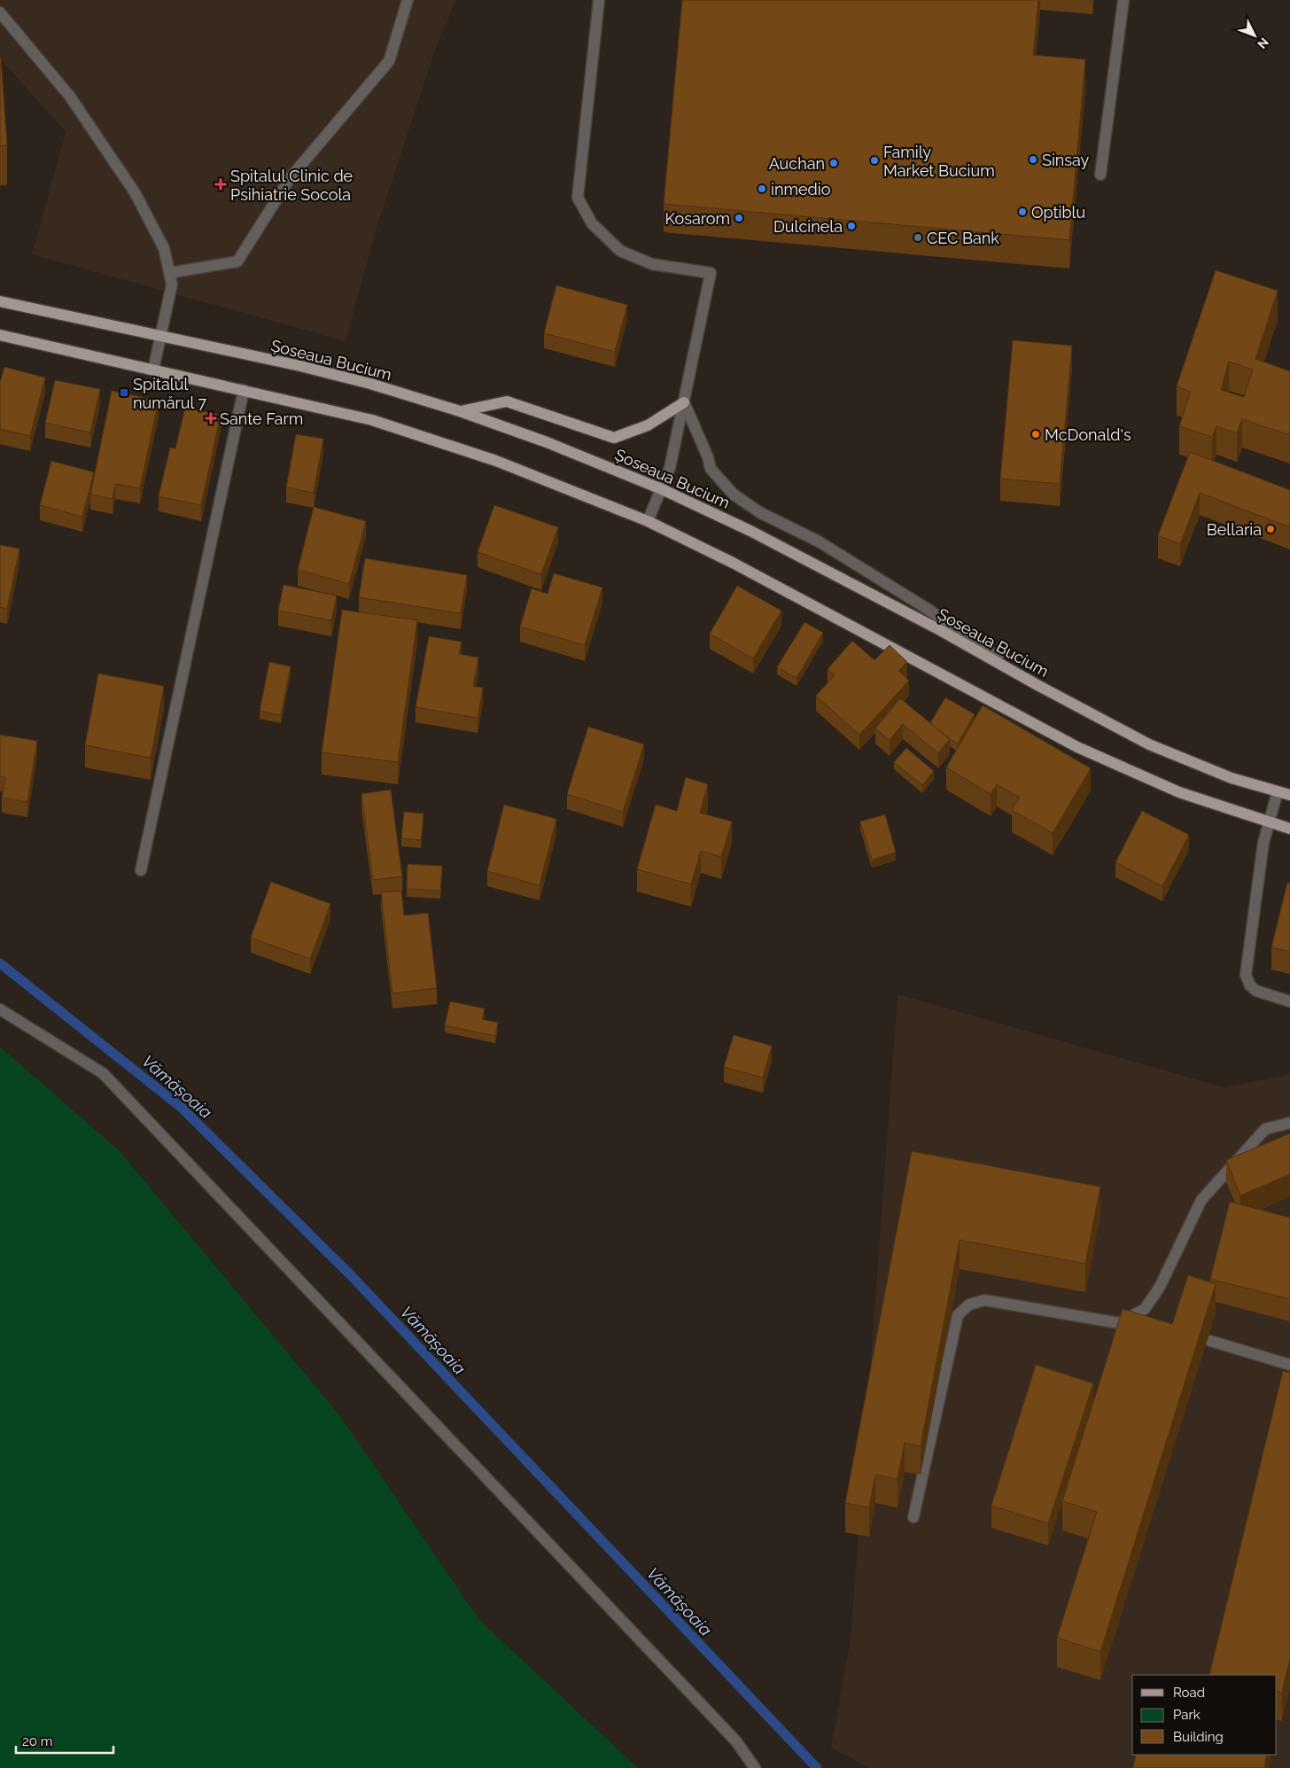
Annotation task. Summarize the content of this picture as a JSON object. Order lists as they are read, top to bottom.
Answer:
{
  "streets": {
    "main road": ["Șoseaua Bucium"]
  },
  "water": ["Vămășoaia"],
  "places": {
    "other": [
      "Sinsay",
      "Family Market Bucium",
      "Auchan",
      "inmedio",
      "Optiblu",
      "Kosarom",
      "Dulcinela",
      "CEC Bank",
      "McDonald's",
      "Bellaria"
    ],
    "health": ["Spitalul Clinic de Psihiatrie Socola", "Sante Farm"],
    "transit": ["Spitalul numărul 7"]
  },
  "legend": ["Road", "Park", "Building"],
  "scale_bar": "20 m",
  "north": "bottom right"
}
